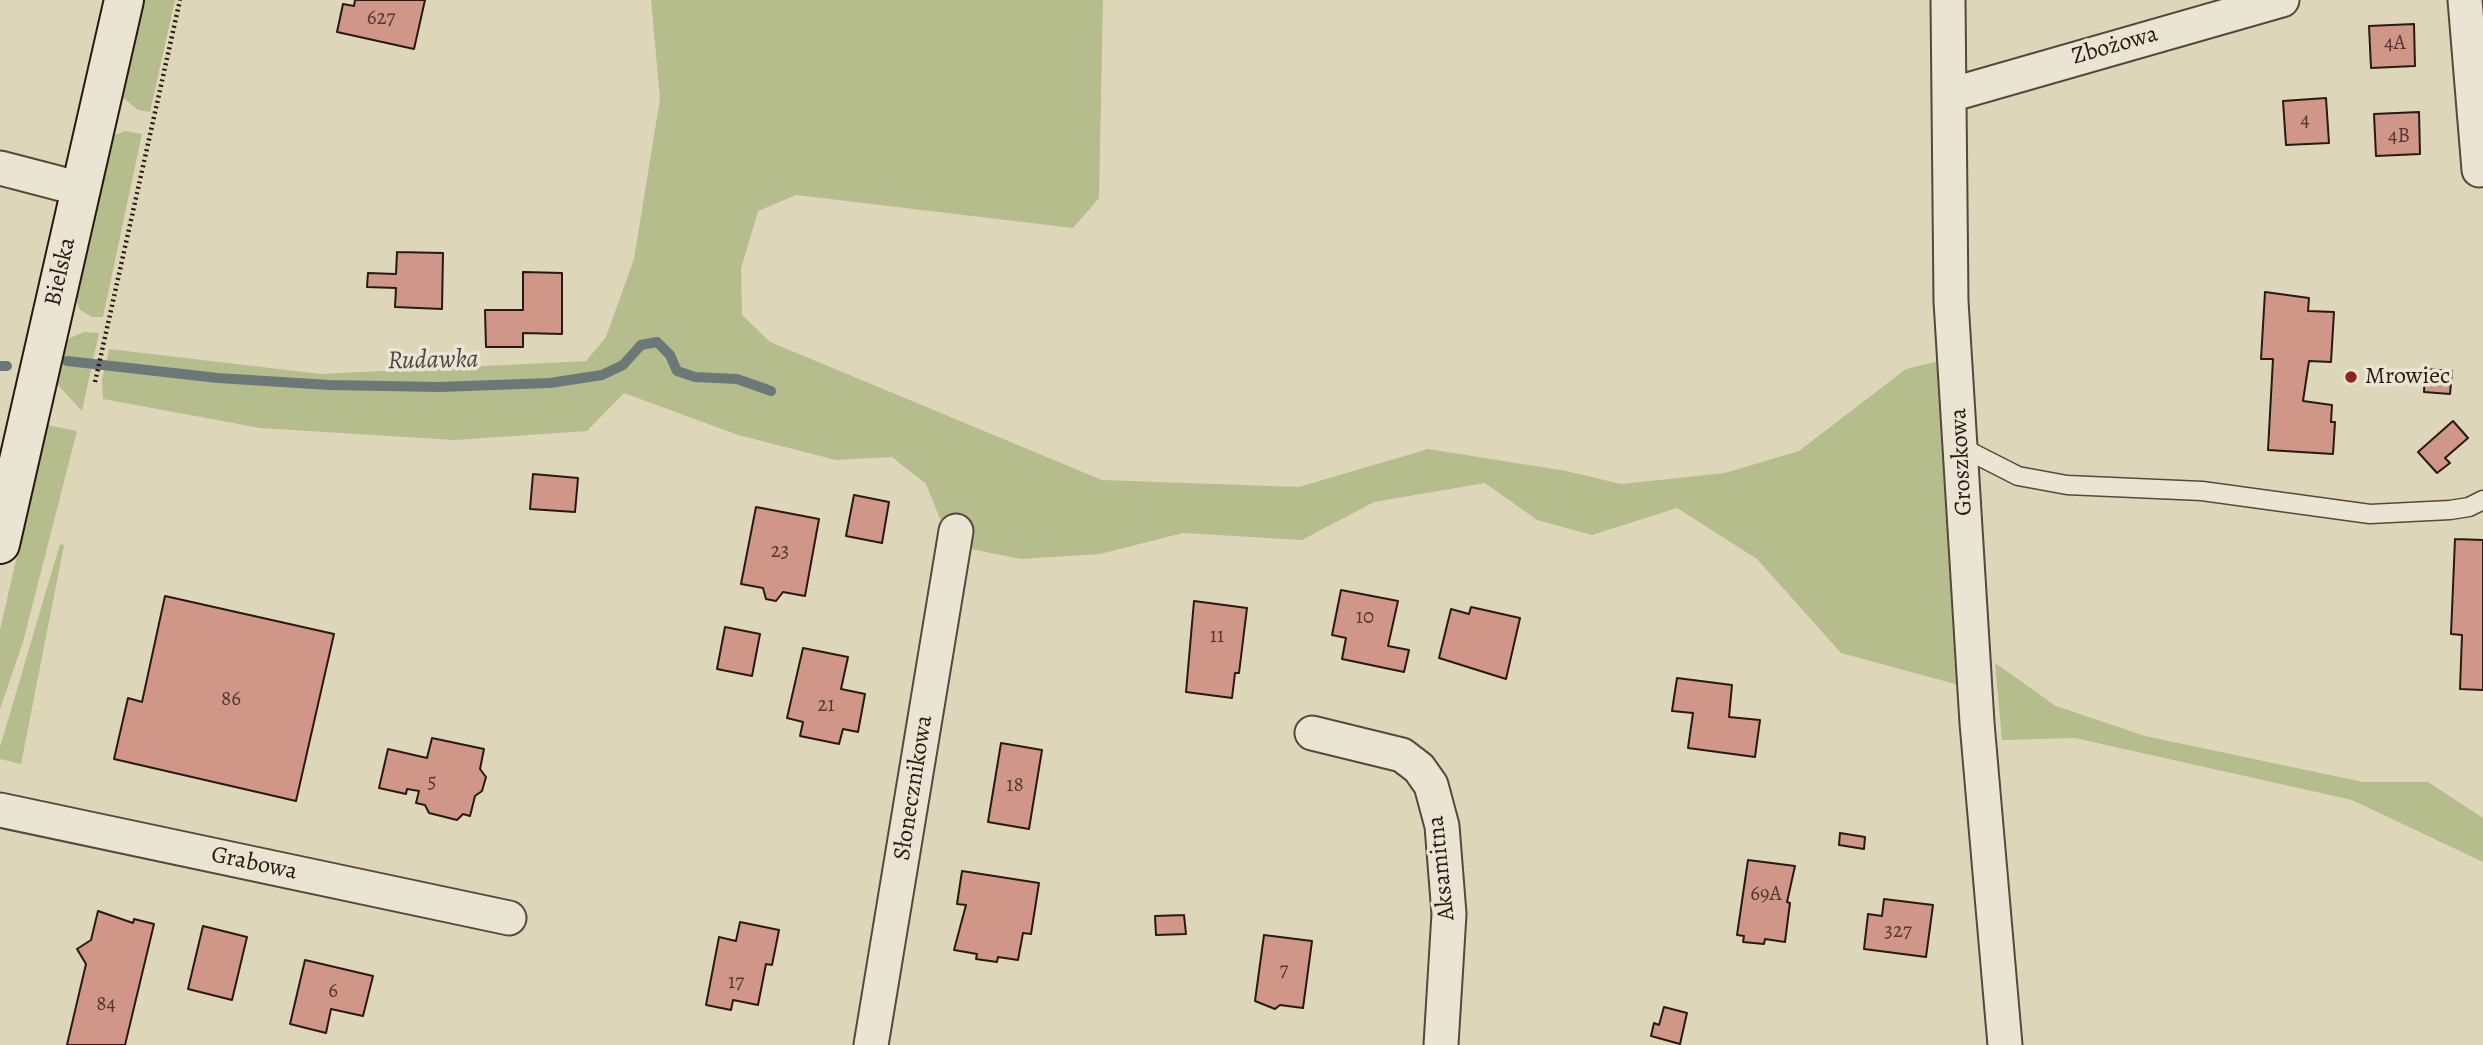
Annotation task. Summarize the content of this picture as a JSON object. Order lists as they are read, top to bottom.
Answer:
{
  "streets": {
    "main road": ["Bielska"],
    "street": [
      "Zbożowa",
      "Groszkowa",
      "Słonecznikowa",
      "Grabowa",
      "Aksamitna"
    ]
  },
  "crossings": [
    ["Zbożowa", "Groszkowa"]
  ],
  "water": ["Rudawka"],
  "places": ["Mrowiec"],
  "house_numbers": [
    "627",
    "4A",
    "4",
    "4B",
    "23",
    "10",
    "11",
    "86",
    "21",
    "5",
    "18",
    "69A",
    "327",
    "7",
    "17",
    "6",
    "84"
  ]
}
